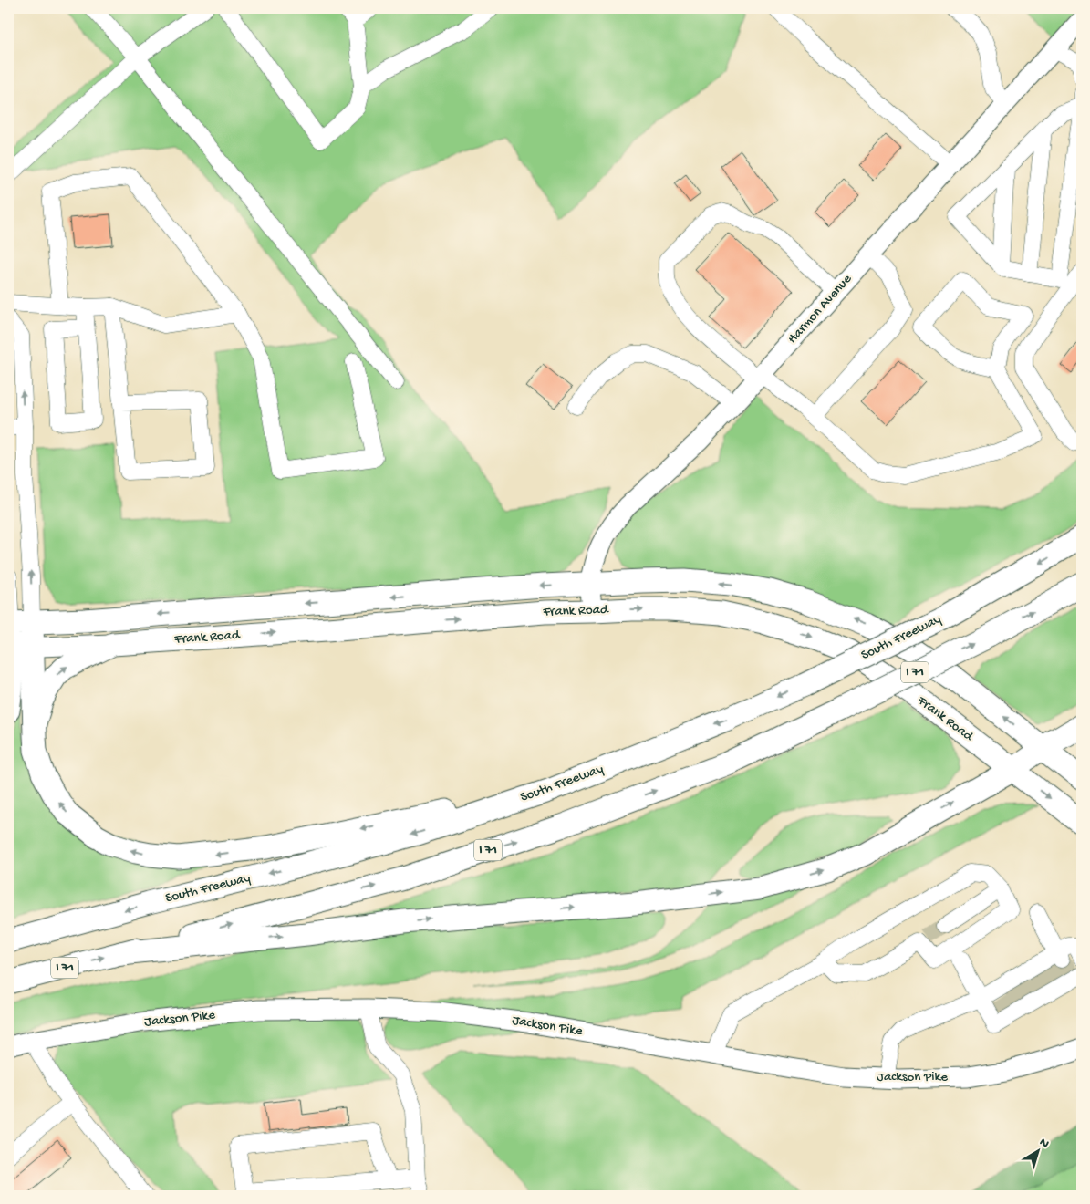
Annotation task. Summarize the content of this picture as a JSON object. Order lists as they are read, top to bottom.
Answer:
{
  "streets": {
    "highway": ["Frank Road", "South Freeway", "I 71"],
    "main road": ["Harmon Avenue", "Jackson Pike"]
  },
  "crossings": [
    ["Harmon Avenue", "Frank Road"]
  ],
  "north": "top right"
}
